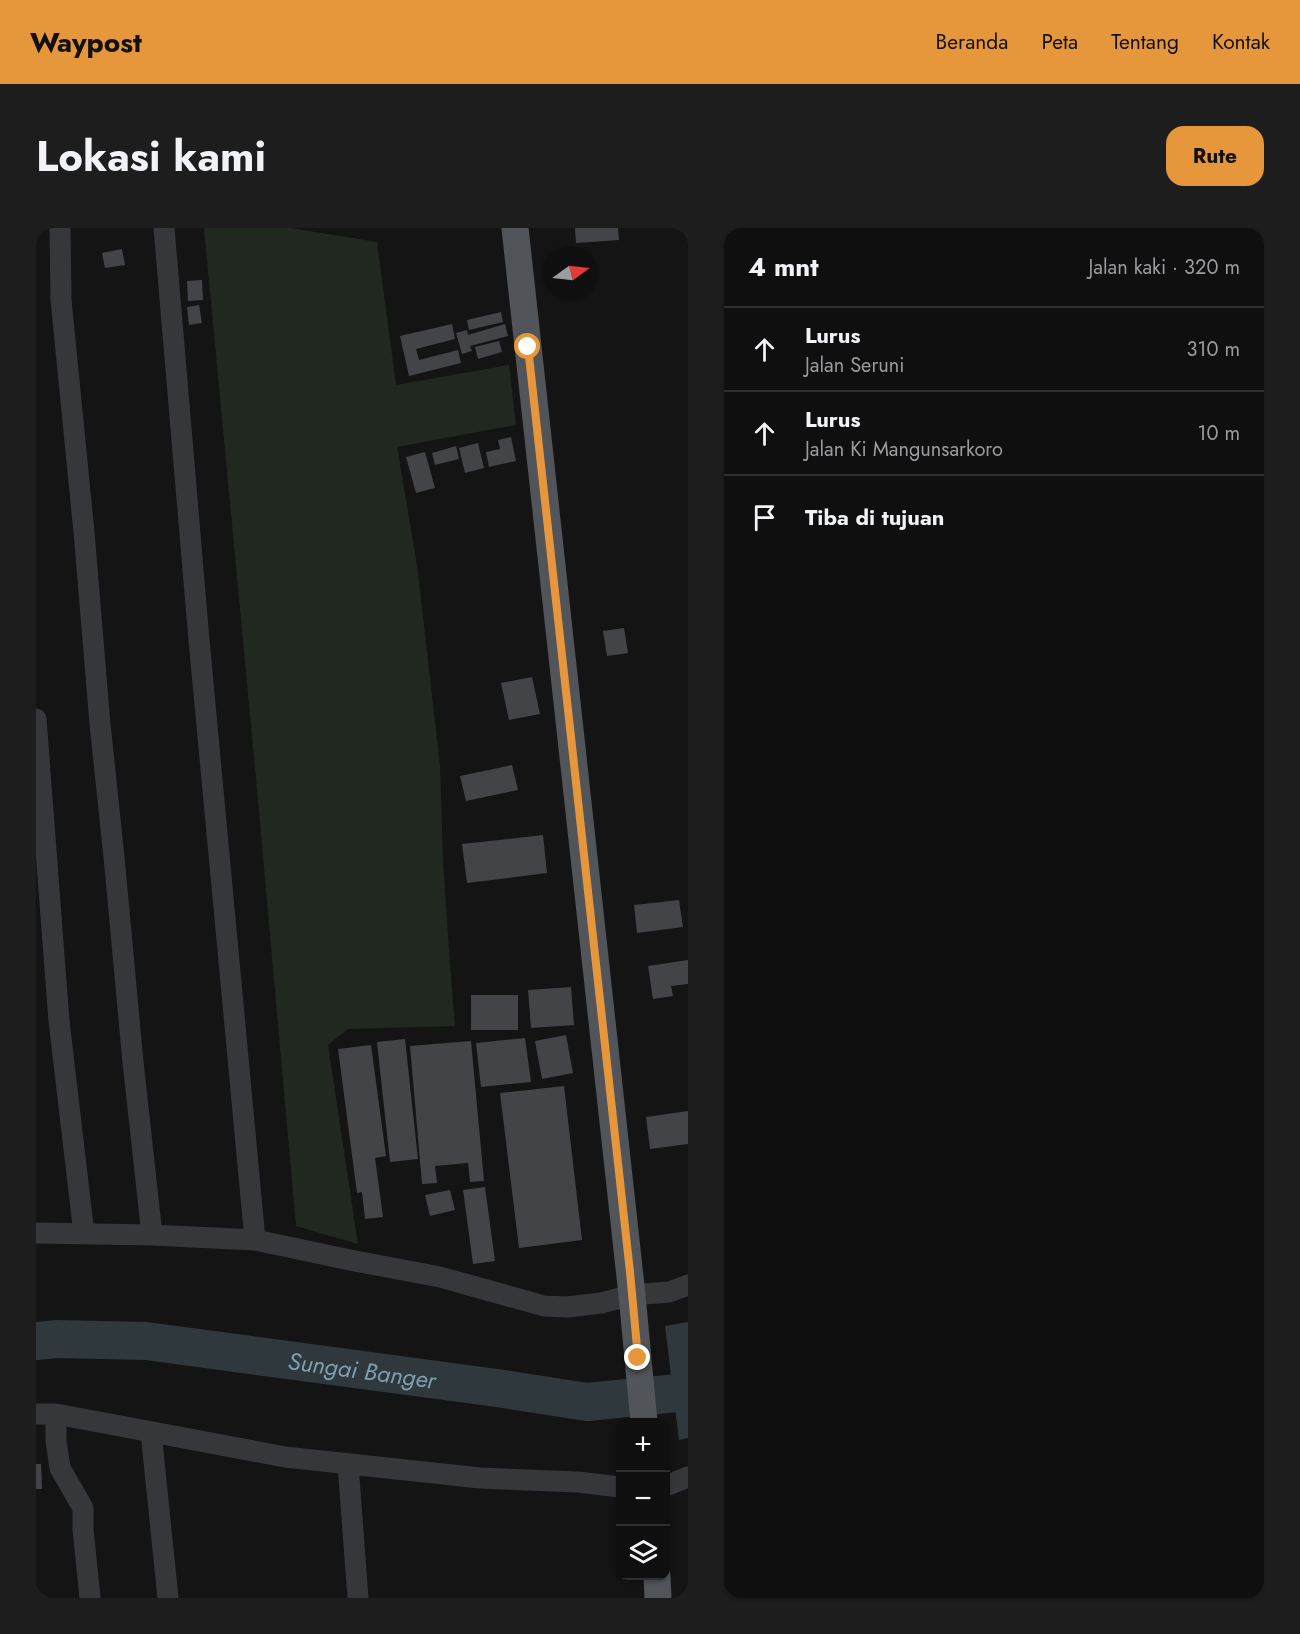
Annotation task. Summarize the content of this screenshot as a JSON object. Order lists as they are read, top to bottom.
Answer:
{
  "water": ["Sungai Banger"],
  "north": "right",
  "page": {
    "header": "Waypost",
    "nav": [
      "Beranda",
      "Peta",
      "Tentang",
      "Kontak"
    ],
    "title": "Lokasi kami",
    "buttons": "Rute",
    "heading": ["4 mnt", "Jalan kaki · 320 m"],
    "list": [
      ["Lurus", "Jalan Seruni", "310 m"],
      ["Lurus", "Jalan Ki Mangunsarkoro", "10 m"],
      "Tiba di tujuan"
    ],
    "map_buttons": ["+", "−"]
  }
}
